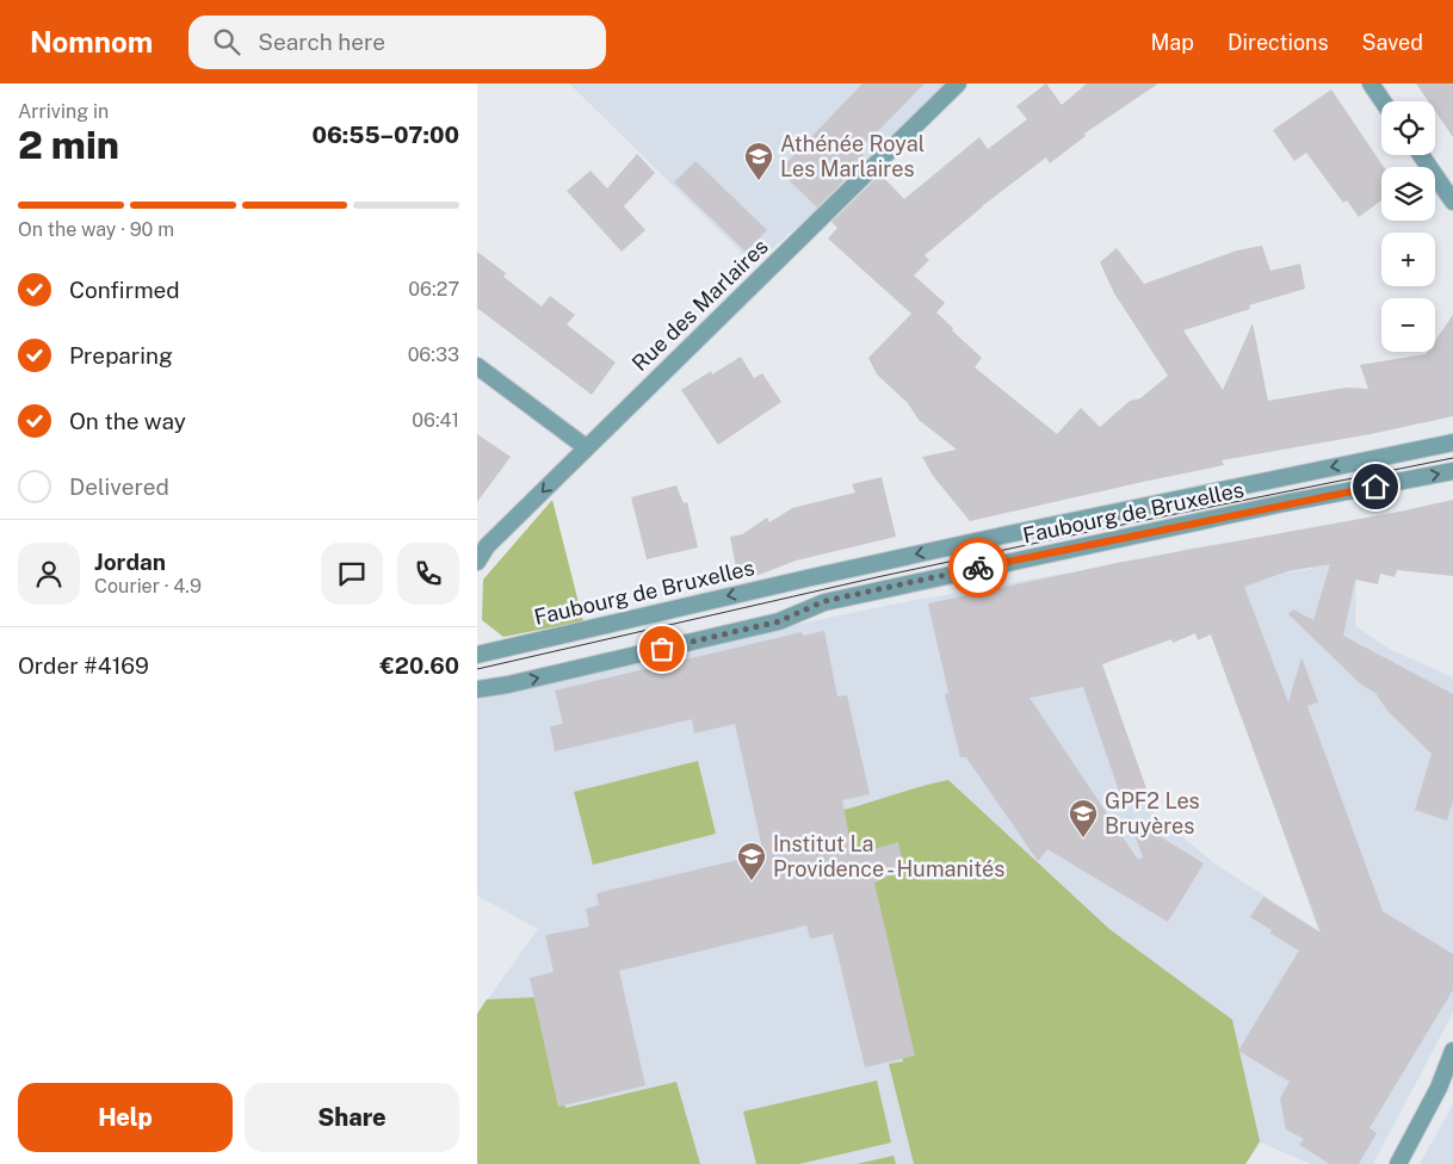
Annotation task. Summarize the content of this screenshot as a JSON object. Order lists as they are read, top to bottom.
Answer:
{
  "streets": {
    "street": ["Rue des Marlaires", "Faubourg de Bruxelles"]
  },
  "places": {
    "school or university": ["Athénée Royal Les Marlaires", "GPF2 Les Bruyères", "Institut La Providence - Humanités"]
  },
  "page": {
    "header": "Nomnom",
    "search": "Search here",
    "nav": ["Map", "Directions", "Saved"],
    "heading": ["2 min", "Arriving in", "06:55–07:00"],
    "panel": [
      "Jordan",
      "Courier · 4.9",
      "Order #4169",
      "€20.60"
    ],
    "map_buttons": ["+", "−"],
    "bar": "On the way · 90 m",
    "list": [
      ["Confirmed", "06:27"],
      ["Preparing", "06:33"],
      ["On the way", "06:41"],
      "Delivered"
    ],
    "buttons": ["Help", "Share"]
  }
}
